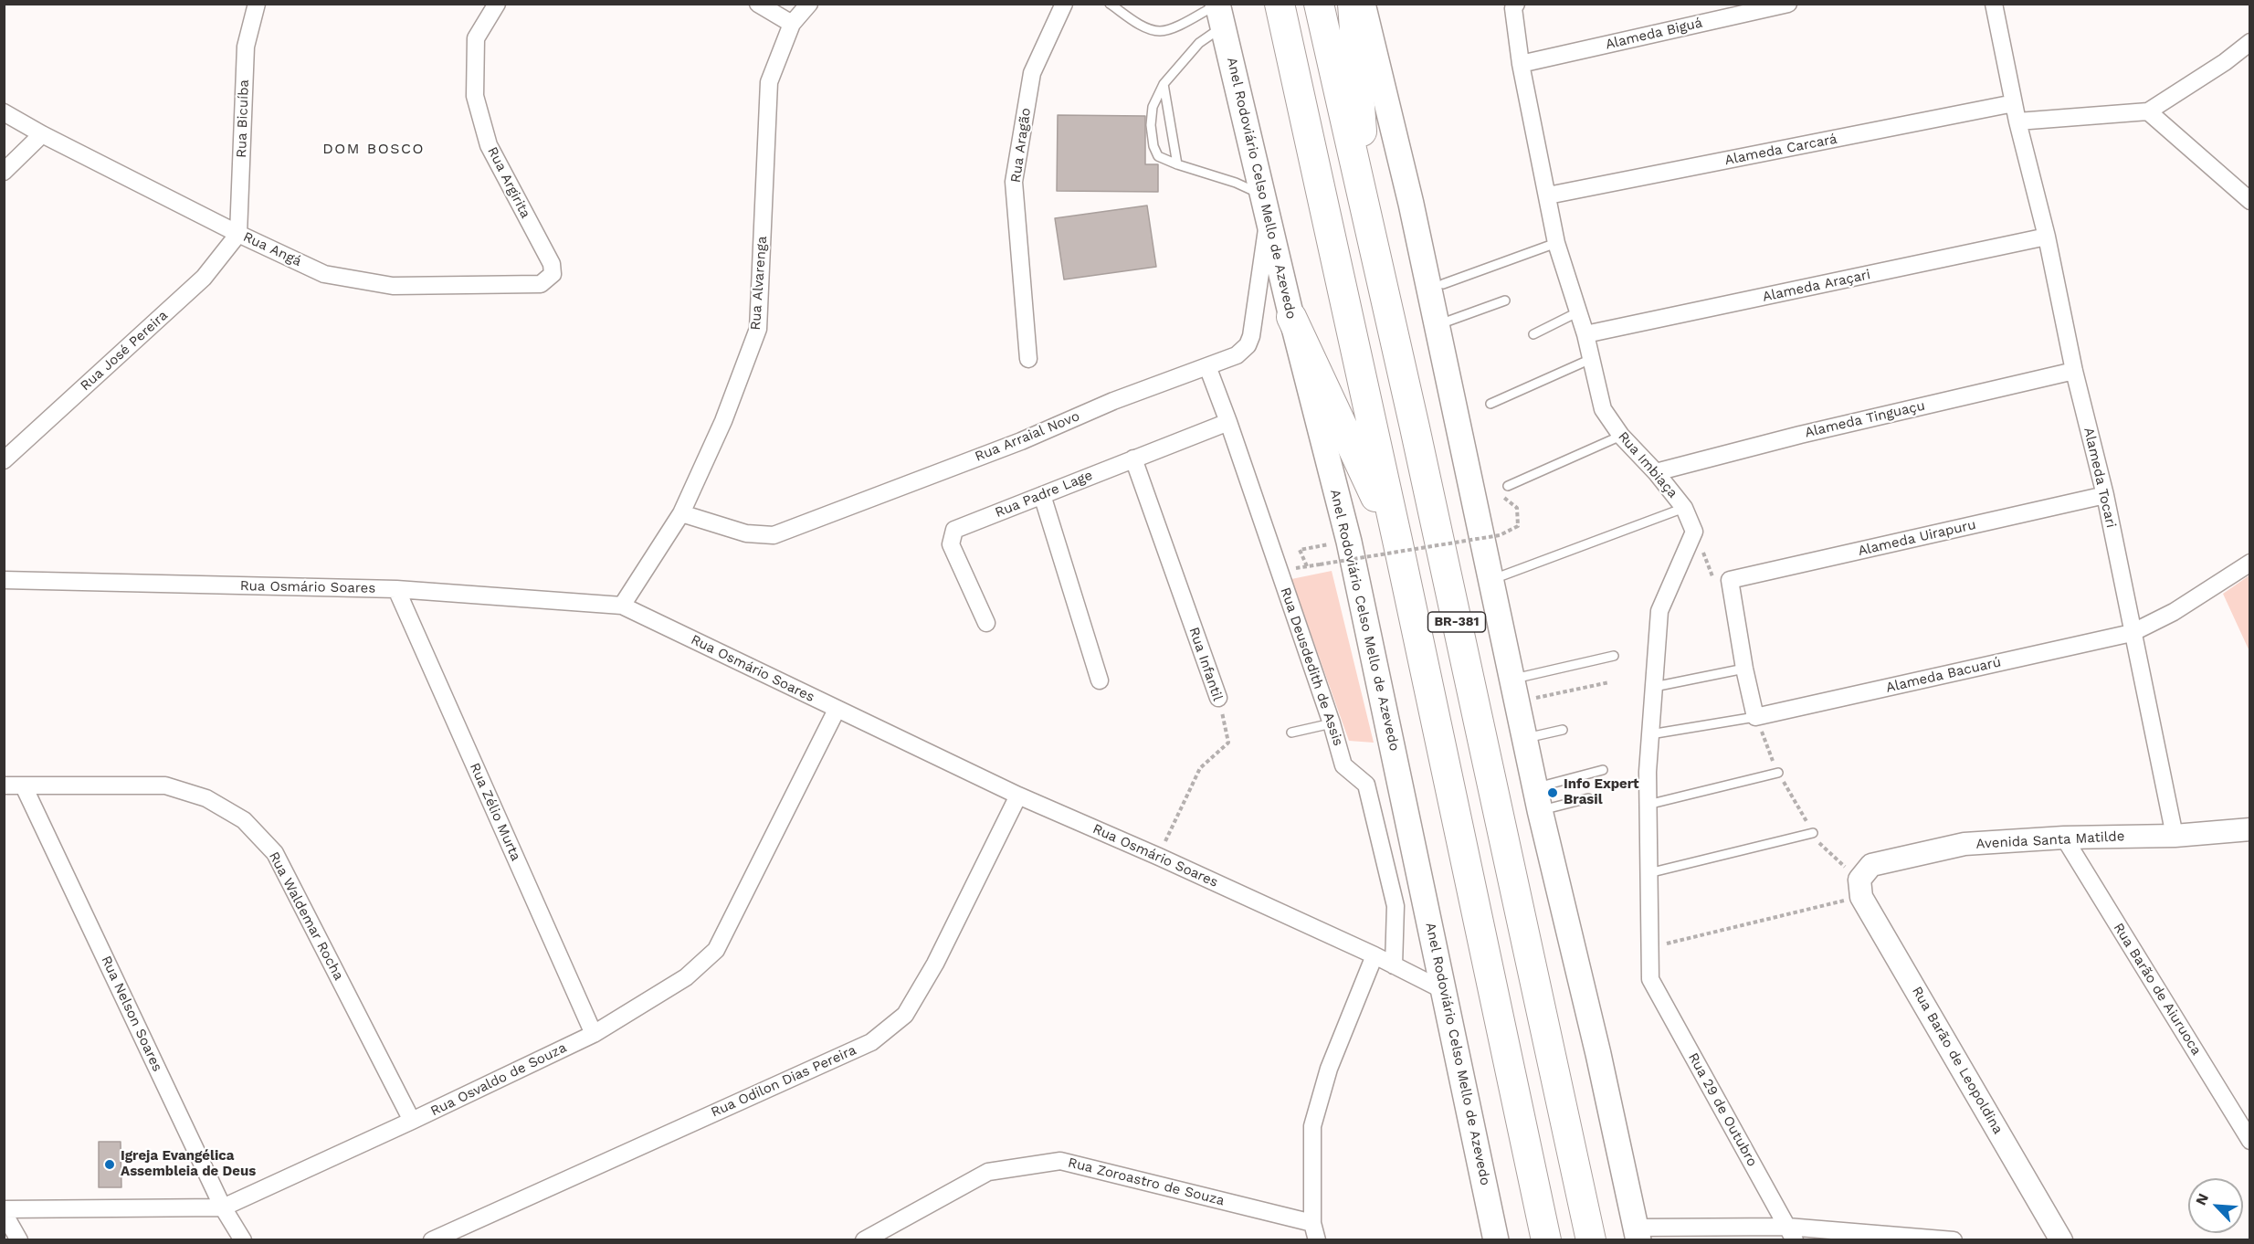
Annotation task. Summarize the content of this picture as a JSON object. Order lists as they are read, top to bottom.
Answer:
{
  "streets": {
    "highway": ["BR-381"],
    "main road": ["Anel Rodoviário Celso Mello de Azevedo"],
    "street": [
      "Alameda Biguá",
      "Rua Bicuíba",
      "Rua Aragão",
      "Alameda Carcará",
      "Rua Argirita",
      "Rua Angá",
      "Rua Alvarenga",
      "Alameda Araçari",
      "Rua José Pereira",
      "Alameda Tinguaçu",
      "Rua Arraial Novo",
      "Rua Imbiaça",
      "Alameda Tocari",
      "Rua Padre Lage",
      "Alameda Uirapuru",
      "Rua Osmário Soares",
      "Rua Infantil",
      "Rua Deusdedith de Assis",
      "Alameda Bacuarú",
      "Rua Zélio Murta",
      "Avenida Santa Matilde",
      "Rua Waldemar Rocha",
      "Rua Barão de Aiuruoca",
      "Rua Nelson Soares",
      "Rua Barão de Leopoldina",
      "Rua Osvaldo de Souza",
      "Rua Odilon Dias Pereira",
      "Rua 29 de Outubro",
      "Rua Zoroastro de Souza"
    ]
  },
  "crossings": [
    ["Alameda Biguá", "Rua Imbiaça"],
    ["Rua Bicuíba", "Rua Angá"],
    ["Rua Bicuíba", "Rua José Pereira"],
    ["Alameda Carcará", "Rua Imbiaça"],
    ["Alameda Carcará", "Alameda Tocari"],
    ["Rua Argirita", "Rua Angá"],
    ["Anel Rodoviário Celso Mello de Azevedo", "Rua Arraial Novo"],
    ["Anel Rodoviário Celso Mello de Azevedo", "Rua Osmário Soares"],
    ["Rua Angá", "Rua José Pereira"],
    ["Rua Alvarenga", "Rua Arraial Novo"],
    ["Rua Alvarenga", "Rua Osmário Soares"],
    ["Alameda Araçari", "Rua Imbiaça"],
    ["Alameda Araçari", "Alameda Tocari"],
    ["Alameda Tinguaçu", "Rua Imbiaça"],
    ["Alameda Tinguaçu", "Alameda Tocari"],
    ["Rua Arraial Novo", "Rua Deusdedith de Assis"],
    ["Alameda Tocari", "Alameda Uirapuru"],
    ["Alameda Tocari", "Alameda Bacuarú"],
    ["Alameda Tocari", "Avenida Santa Matilde"],
    ["Rua Padre Lage", "Rua Infantil"],
    ["Rua Padre Lage", "Rua Deusdedith de Assis"],
    ["Rua Osmário Soares", "Rua Infantil"],
    ["Rua Osmário Soares", "Rua Deusdedith de Assis"],
    ["Rua Osmário Soares", "Rua Zélio Murta"],
    ["Rua Osmário Soares", "Rua Osvaldo de Souza"],
    ["Rua Osmário Soares", "Rua Odilon Dias Pereira"],
    ["Rua Zélio Murta", "Rua Osvaldo de Souza"],
    ["Avenida Santa Matilde", "Rua Barão de Aiuruoca"],
    ["Avenida Santa Matilde", "Rua Barão de Leopoldina"],
    ["Rua Waldemar Rocha", "Rua Nelson Soares"],
    ["Rua Waldemar Rocha", "Rua Osvaldo de Souza"],
    ["Rua Nelson Soares", "Rua Osvaldo de Souza"]
  ],
  "districts": ["DOM BOSCO"],
  "places": ["Info Expert Brasil", "Igreja Evangélica Assembleia de Deus"],
  "north": "top left"
}
